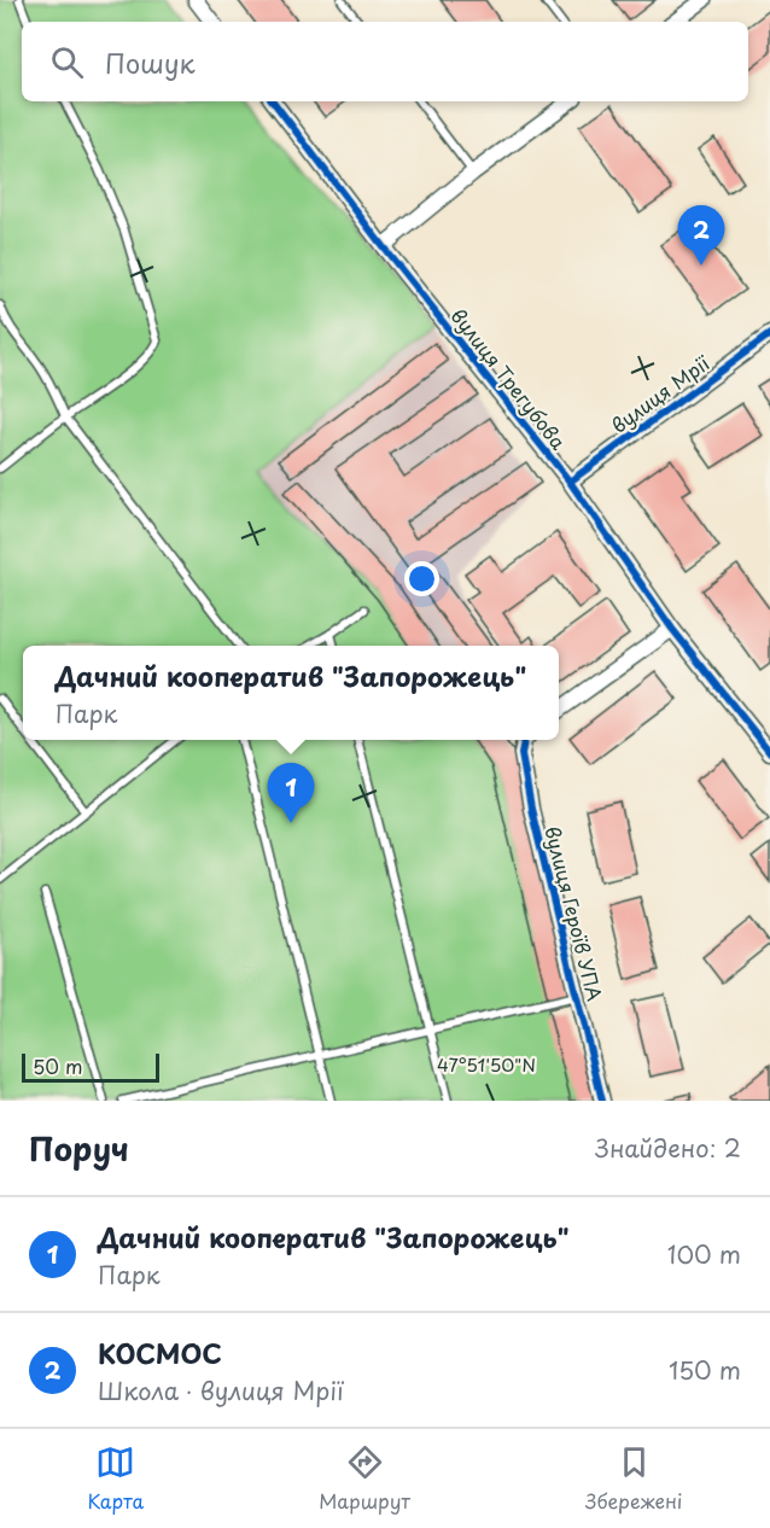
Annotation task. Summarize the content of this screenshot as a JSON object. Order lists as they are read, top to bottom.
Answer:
{
  "streets": {
    "street": ["вулиця Трегубова", "вулиця Мрії", "вулиця Героїв УПА"]
  },
  "crossings": [
    ["вулиця Трегубова", "вулиця Мрії"]
  ],
  "scale_bar": "50 m",
  "page": {
    "search": "Пошук",
    "pins": ["2", "1"],
    "popup": ["Дачний кооператив \"Запорожець\"", "Парк"],
    "scale": "50 m",
    "heading": ["Поруч", "Знайдено: 2"],
    "list": [
      {
        "mark": "1",
        "name": "Дачний кооператив \"Запорожець\"",
        "note": "Парк",
        "value": "100 m"
      },
      {
        "mark": "2",
        "name": "КОСМОС",
        "note": "Школа · вулиця Мрії",
        "value": "150 m"
      }
    ],
    "nav": ["Карта", "Маршрут", "Збережені"]
  },
  "coordinates": ["47°51'50\"N"]
}
